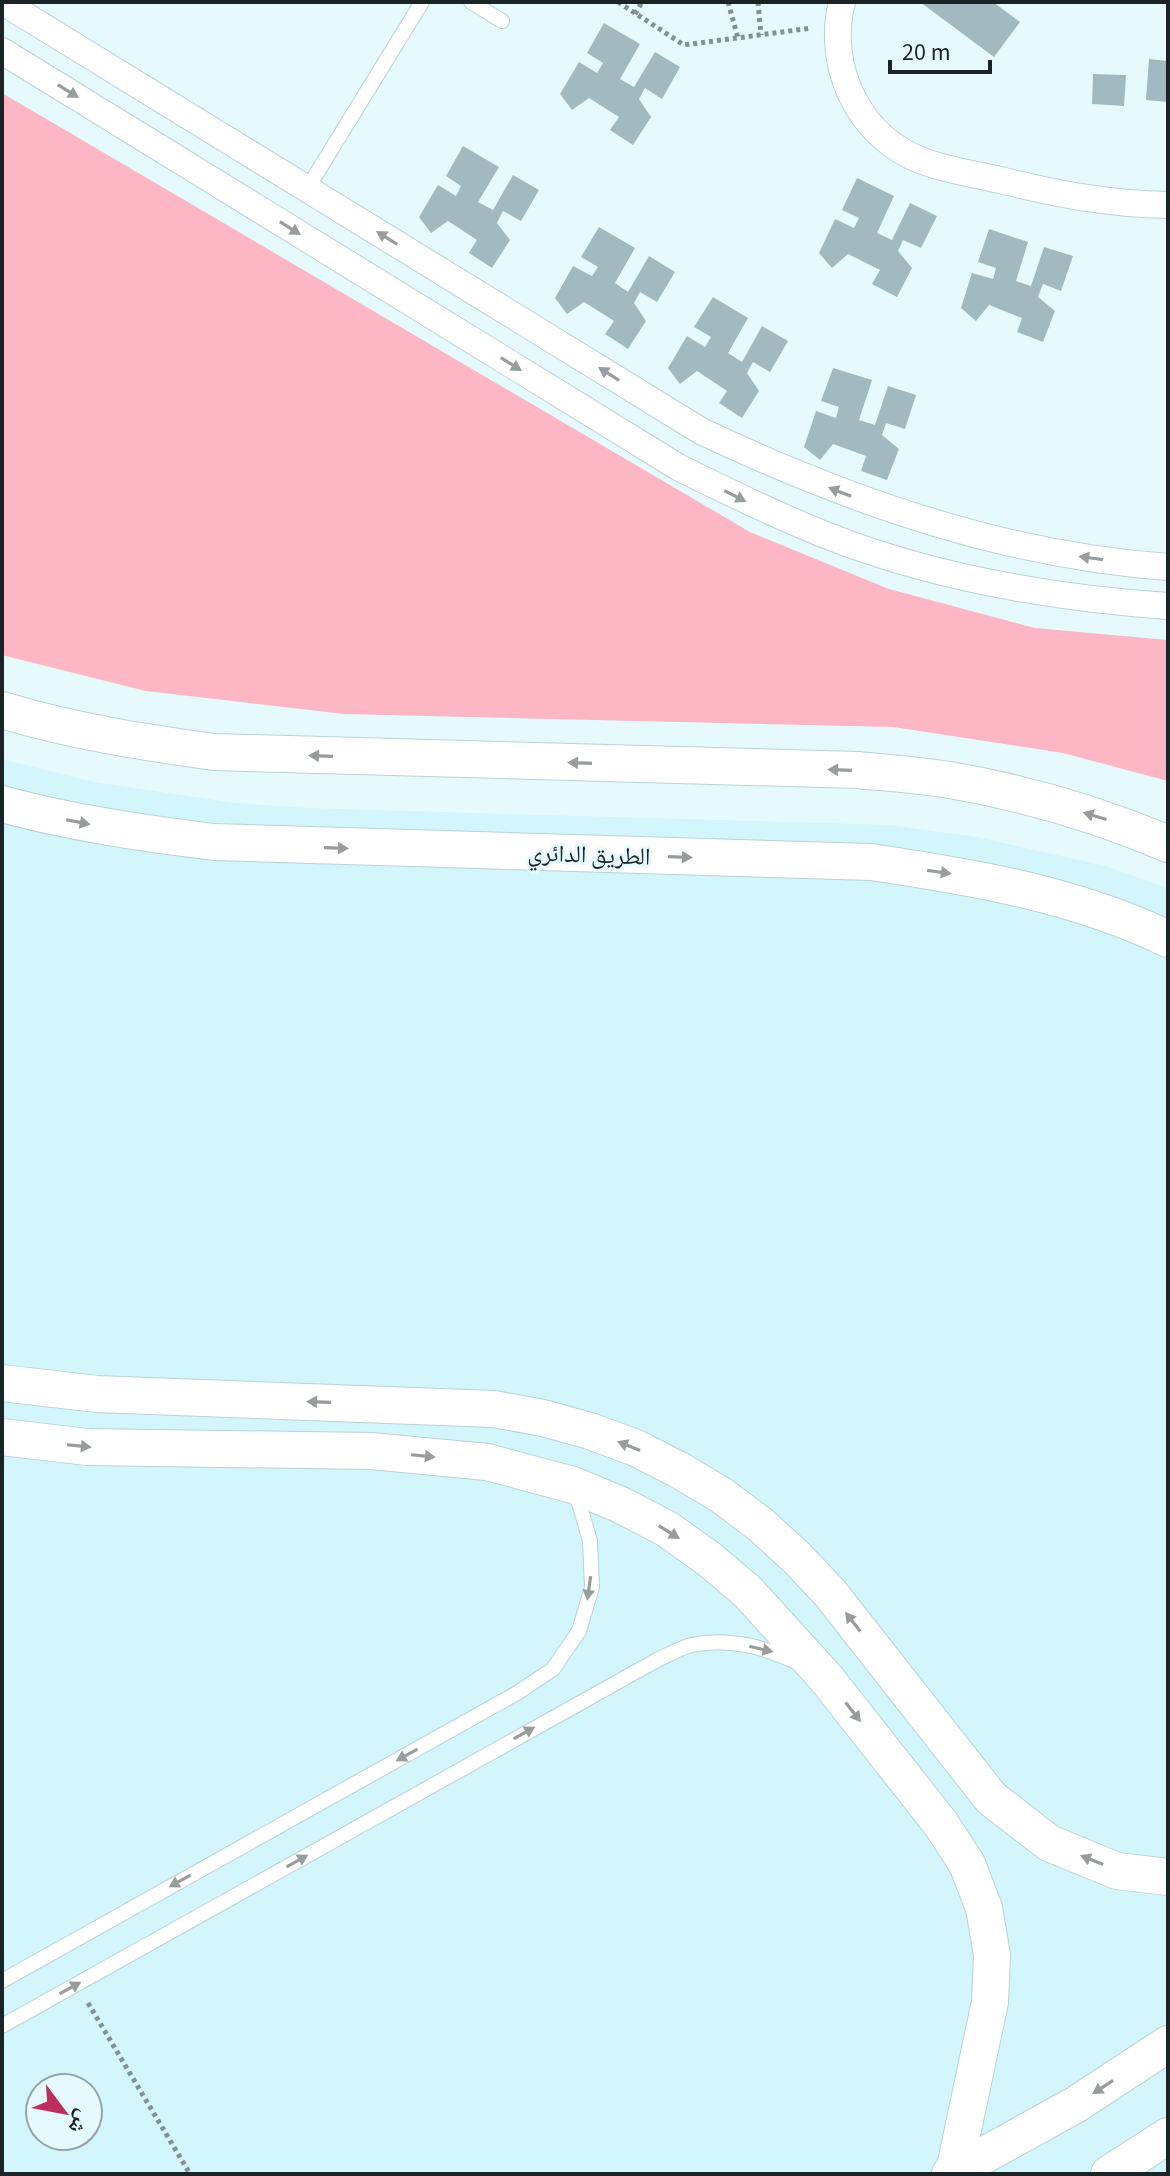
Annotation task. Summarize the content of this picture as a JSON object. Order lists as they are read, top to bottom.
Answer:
{
  "streets": {
    "street": ["الطريق الدائري"]
  },
  "scale_bar": "20 m",
  "north": "bottom right"
}
